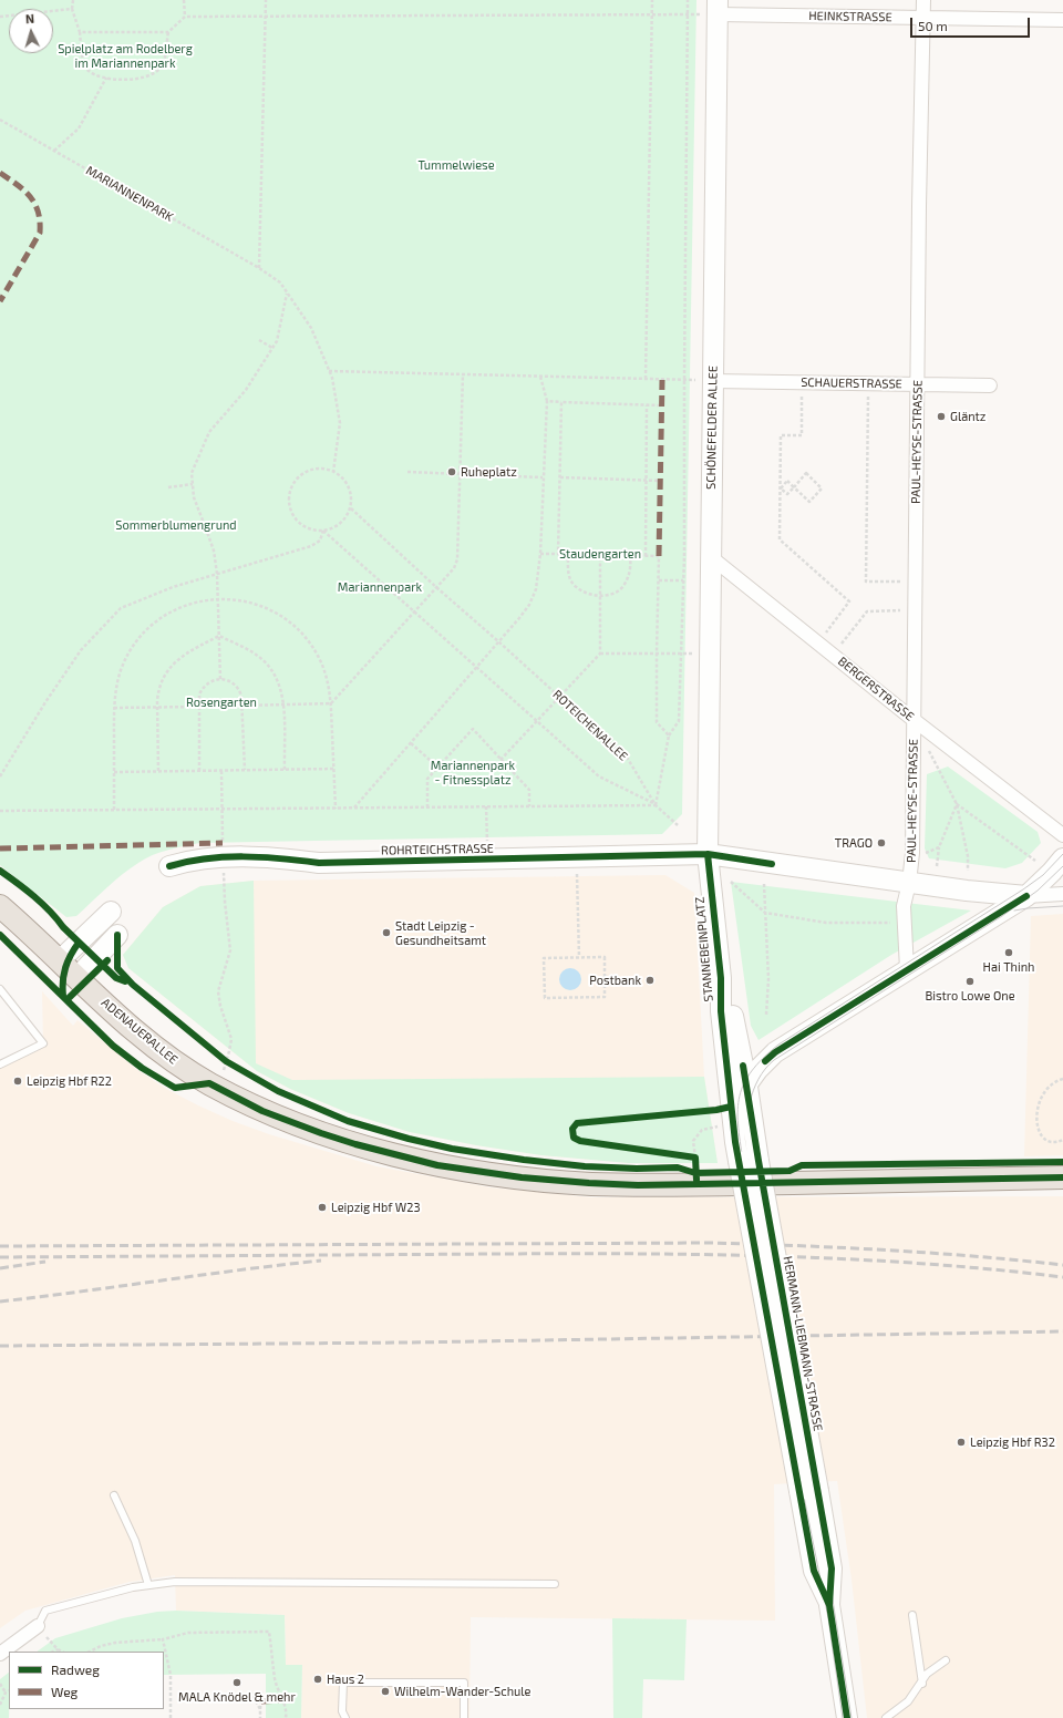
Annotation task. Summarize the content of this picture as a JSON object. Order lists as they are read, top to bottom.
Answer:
{
  "streets": {
    "main road": [
      "SCHÖNEFELDER ALLEE",
      "ROHRTEICHSTRASSE",
      "STANNEBEINPLATZ",
      "ADENAUERALLEE",
      "HERMANN-LIEBMANN-STRASSE"
    ],
    "street": [
      "HEINKSTRASSE",
      "SCHAUERSTRASSE",
      "PAUL-HEYSE-STRASSE",
      "BERGERSTRASSE"
    ],
    "path": ["MARIANNENPARK", "ROTEICHENALLEE"]
  },
  "crossings": [
    ["HEINKSTRASSE", "SCHÖNEFELDER ALLEE"],
    ["HEINKSTRASSE", "PAUL-HEYSE-STRASSE"],
    ["MARIANNENPARK", "ROTEICHENALLEE"],
    ["SCHAUERSTRASSE", "SCHÖNEFELDER ALLEE"],
    ["SCHAUERSTRASSE", "PAUL-HEYSE-STRASSE"],
    ["SCHÖNEFELDER ALLEE", "BERGERSTRASSE"],
    ["SCHÖNEFELDER ALLEE", "ROHRTEICHSTRASSE"],
    ["SCHÖNEFELDER ALLEE", "STANNEBEINPLATZ"],
    ["PAUL-HEYSE-STRASSE", "BERGERSTRASSE"],
    ["ROHRTEICHSTRASSE", "STANNEBEINPLATZ"],
    ["STANNEBEINPLATZ", "HERMANN-LIEBMANN-STRASSE"]
  ],
  "parks": [
    "Spielplatz am Rodelberg im Mariannenpark",
    "Tummelwiese",
    "Sommerblumengrund",
    "Staudengarten",
    "Mariannenpark",
    "Rosengarten",
    "Mariannenpark - Fitnessplatz"
  ],
  "places": [
    "Gläntz",
    "Ruheplatz",
    "TRAGO",
    "Stadt Leipzig - Gesundheitsamt",
    "Hai Thinh",
    "Postbank",
    "Bistro Lowe One",
    "Leipzig Hbf R22",
    "Leipzig Hbf W23",
    "Leipzig Hbf R32",
    "Haus 2",
    "MALA Knödel & mehr",
    "Wilhelm-Wander-Schule"
  ],
  "legend": ["Radweg", "Weg"],
  "scale_bar": "50 m",
  "north": "top"
}
